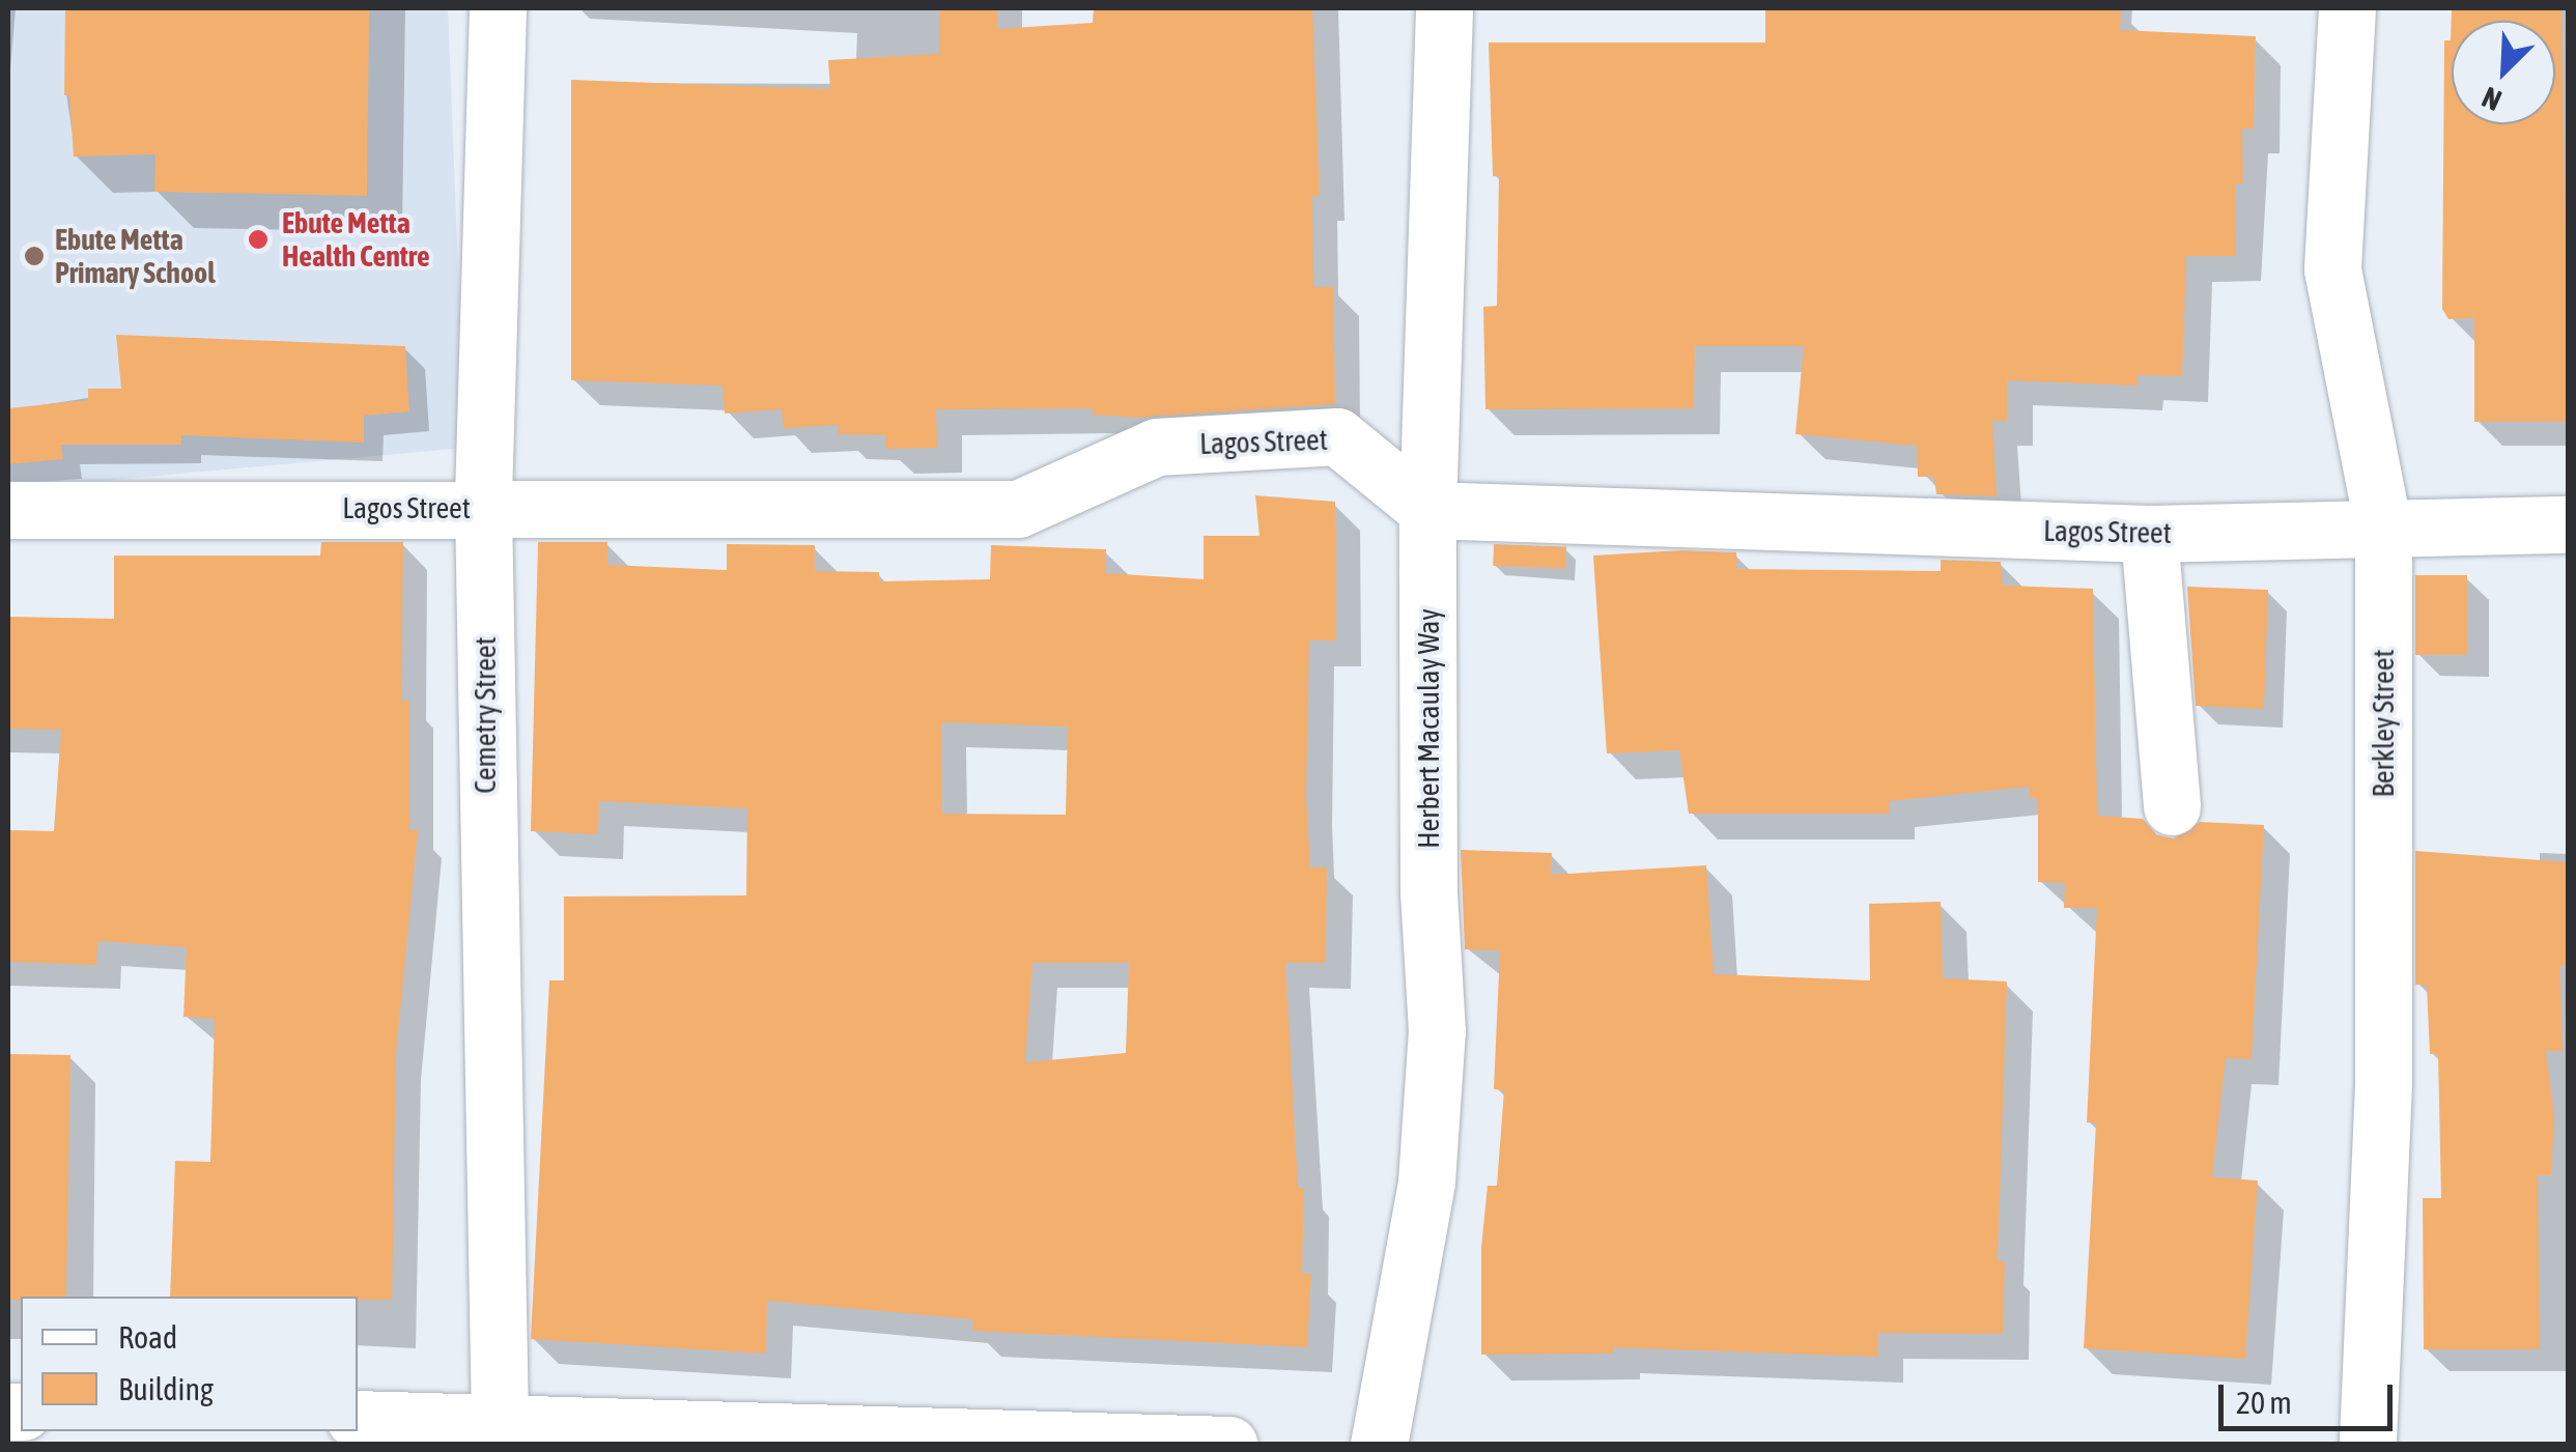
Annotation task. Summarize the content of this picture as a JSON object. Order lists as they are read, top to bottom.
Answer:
{
  "streets": {
    "main road": [
      "Lagos Street",
      "Cemetry Street",
      "Berkley Street",
      "Herbert Macaulay Way"
    ]
  },
  "crossings": [
    ["Lagos Street", "Cemetry Street"],
    ["Lagos Street", "Berkley Street"],
    ["Lagos Street", "Herbert Macaulay Way"]
  ],
  "places": ["Ebute Metta Health Centre", "Ebute Metta Primary School"],
  "legend": ["Road", "Building"],
  "scale_bar": "20 m",
  "north": "bottom left"
}
